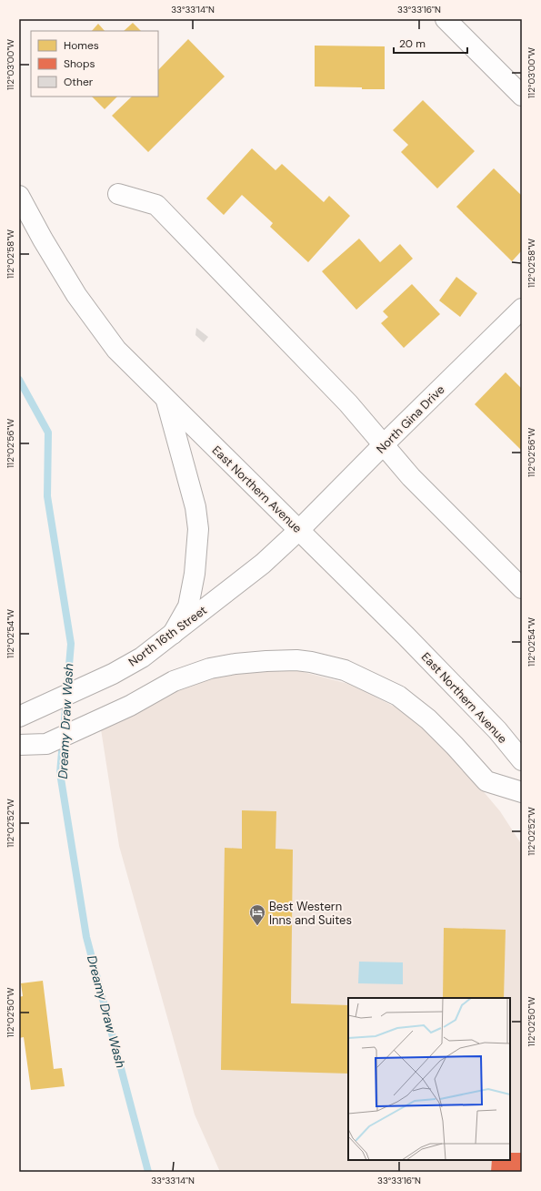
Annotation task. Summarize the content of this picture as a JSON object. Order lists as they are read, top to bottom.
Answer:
{
  "streets": {
    "main road": ["North Gina Drive", "East Northern Avenue", "North 16th Street"]
  },
  "crossings": [
    ["North Gina Drive", "East Northern Avenue"],
    ["North Gina Drive", "North 16th Street"],
    ["East Northern Avenue", "North 16th Street"]
  ],
  "water": ["Dreamy Draw Wash"],
  "places": {
    "hotel": ["Best Western Inns and Suites"]
  },
  "legend": ["Homes", "Shops", "Other"],
  "scale_bar": "20 m",
  "coordinates": [
    "33°33'14\"N",
    "33°33'16\"N",
    "112°03'00\"W",
    "112°02'58\"W",
    "112°02'56\"W",
    "112°02'54\"W",
    "112°02'52\"W",
    "112°02'50\"W"
  ]
}
